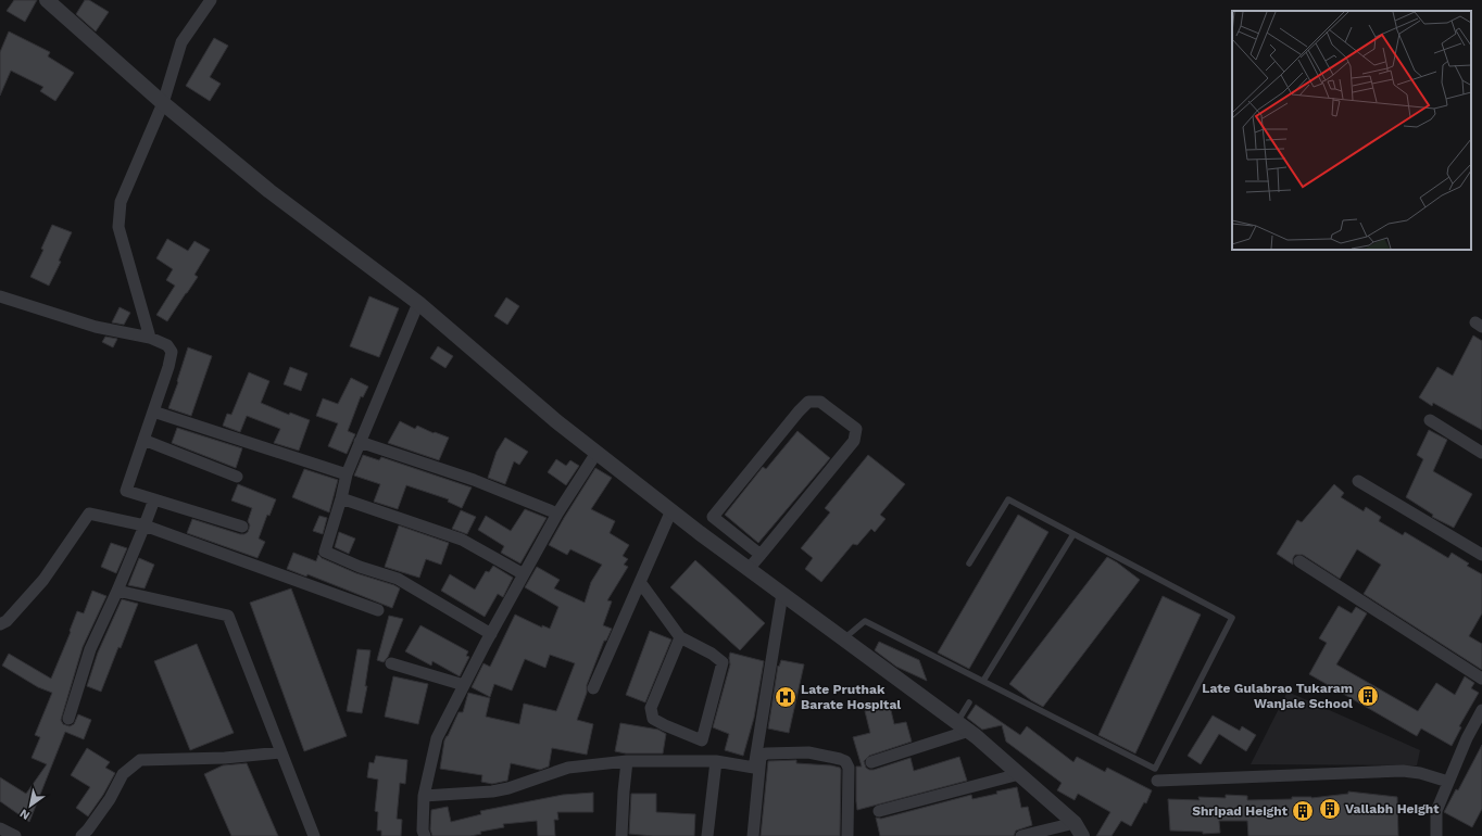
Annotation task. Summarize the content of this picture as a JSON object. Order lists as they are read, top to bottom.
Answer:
{
  "places": {
    "building": ["Late Gulabrao Tukaram Wanjale School", "Vallabh Height", "Shripad Height"],
    "hospital": ["Late Pruthak Barate Hospital"]
  },
  "north": "bottom left"
}
